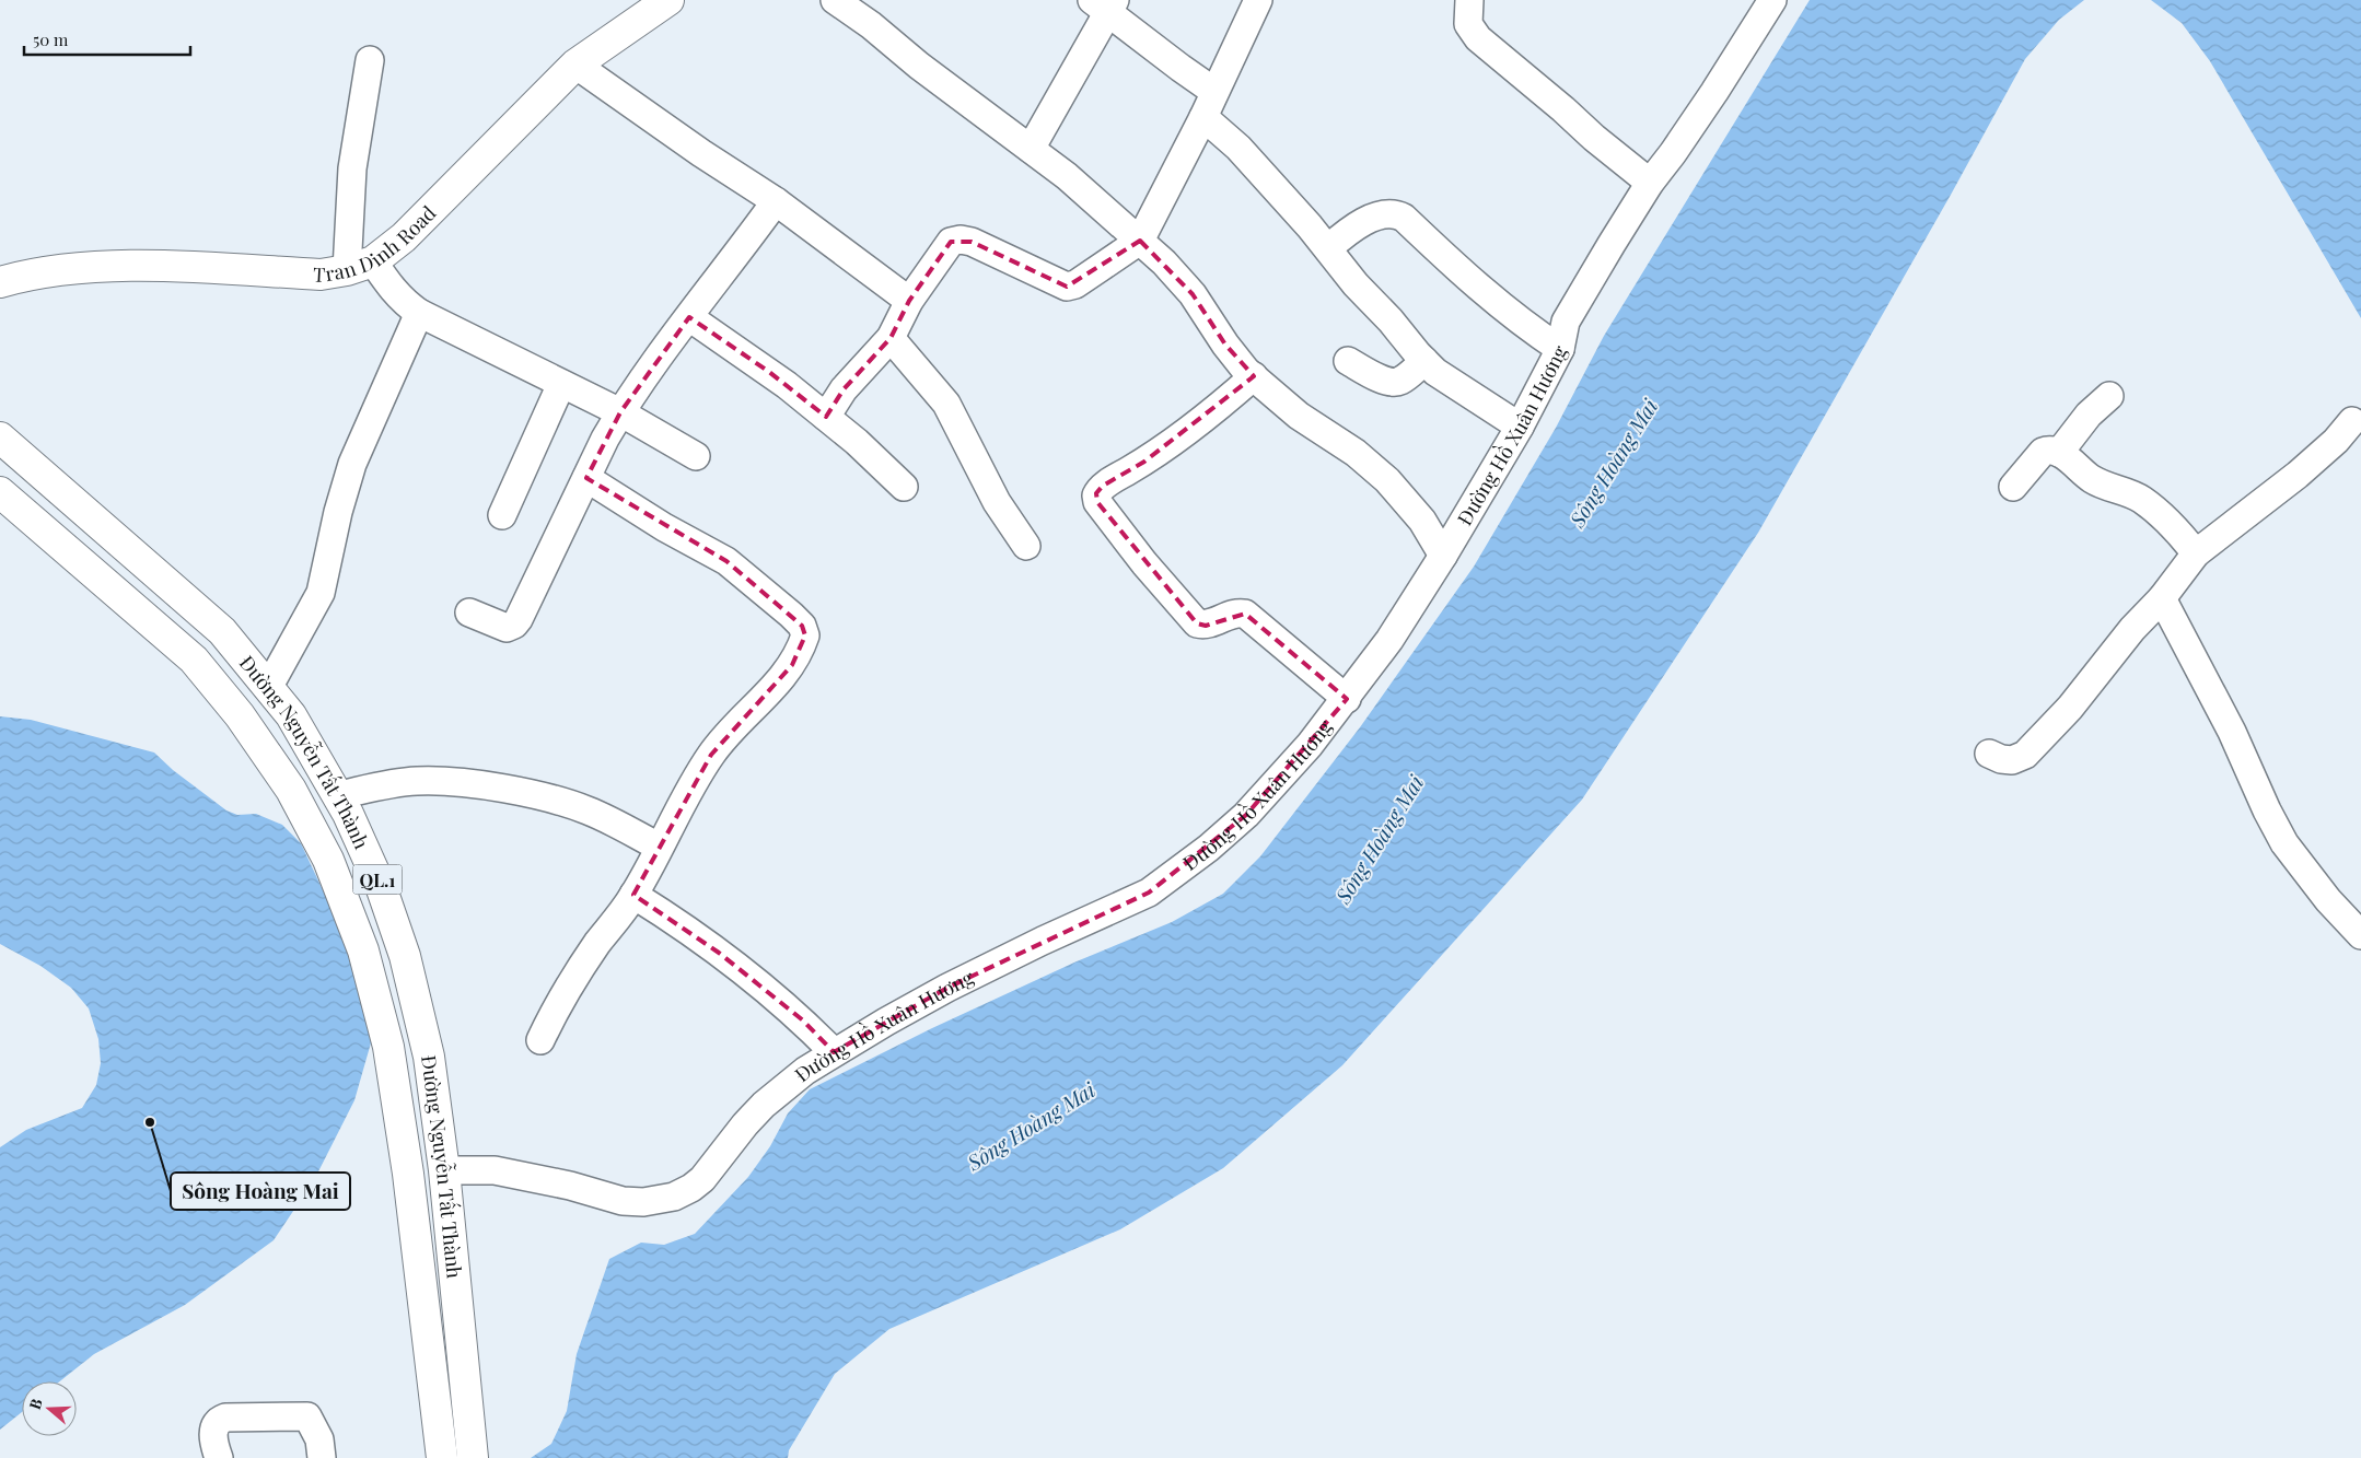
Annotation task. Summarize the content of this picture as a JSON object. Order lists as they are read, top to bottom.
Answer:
{
  "streets": {
    "main road": ["Tran Dinh Road", "Đường Nguyễn Tất Thành", "QL.1"],
    "street": ["Đường Hồ Xuân Hương"]
  },
  "crossings": [
    ["Đường Hồ Xuân Hương", "Đường Nguyễn Tất Thành"]
  ],
  "water": ["Sông Hoàng Mai"],
  "places": ["Sông Hoàng Mai"],
  "scale_bar": "50 m",
  "north": "left"
}
